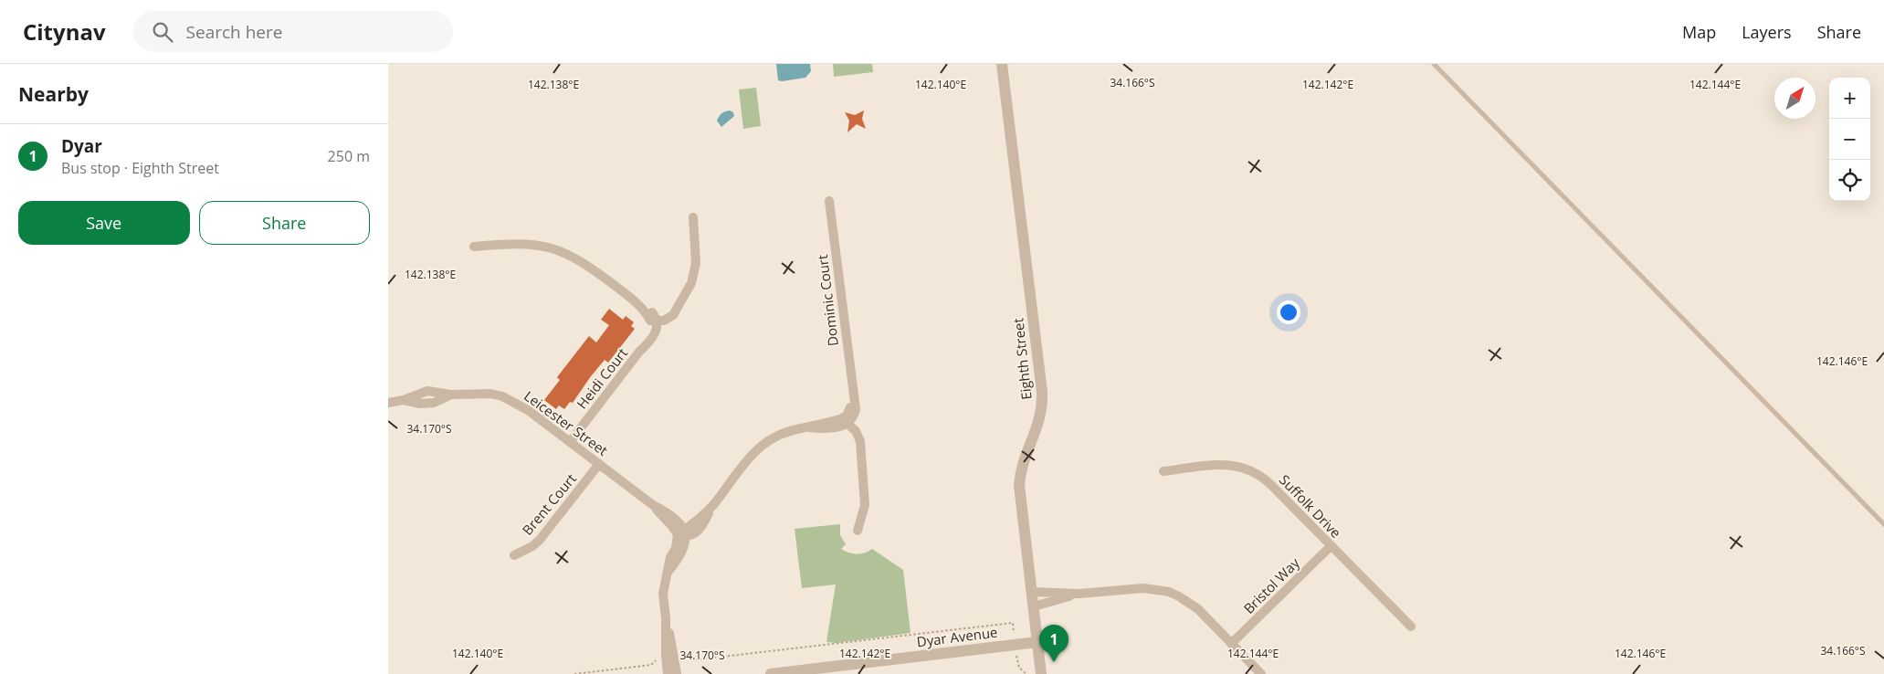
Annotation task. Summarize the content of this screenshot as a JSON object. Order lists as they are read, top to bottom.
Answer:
{
  "streets": {
    "street": [
      "Dominic Court",
      "Eighth Street",
      "Heidi Court",
      "Leicester Street",
      "Brent Court",
      "Suffolk Drive",
      "Bristol Way",
      "Dyar Avenue"
    ]
  },
  "crossings": [
    ["Eighth Street", "Dyar Avenue"],
    ["Heidi Court", "Leicester Street"],
    ["Leicester Street", "Brent Court"],
    ["Suffolk Drive", "Bristol Way"]
  ],
  "north": "top right",
  "page": {
    "header": "Citynav",
    "search": "Search here",
    "nav": ["Map", "Layers", "Share"],
    "heading": "Nearby",
    "map_buttons": ["+", "−"],
    "list": [
      {
        "mark": "1",
        "name": "Dyar",
        "note": "Bus stop · Eighth Street",
        "value": "250 m"
      }
    ],
    "buttons": ["Save", "Share"],
    "pins": "1"
  },
  "coordinates": [
    "34.166°S",
    "142.138°E",
    "142.140°E",
    "142.142°E",
    "142.144°E",
    "142.146°E",
    "34.170°S"
  ]
}
